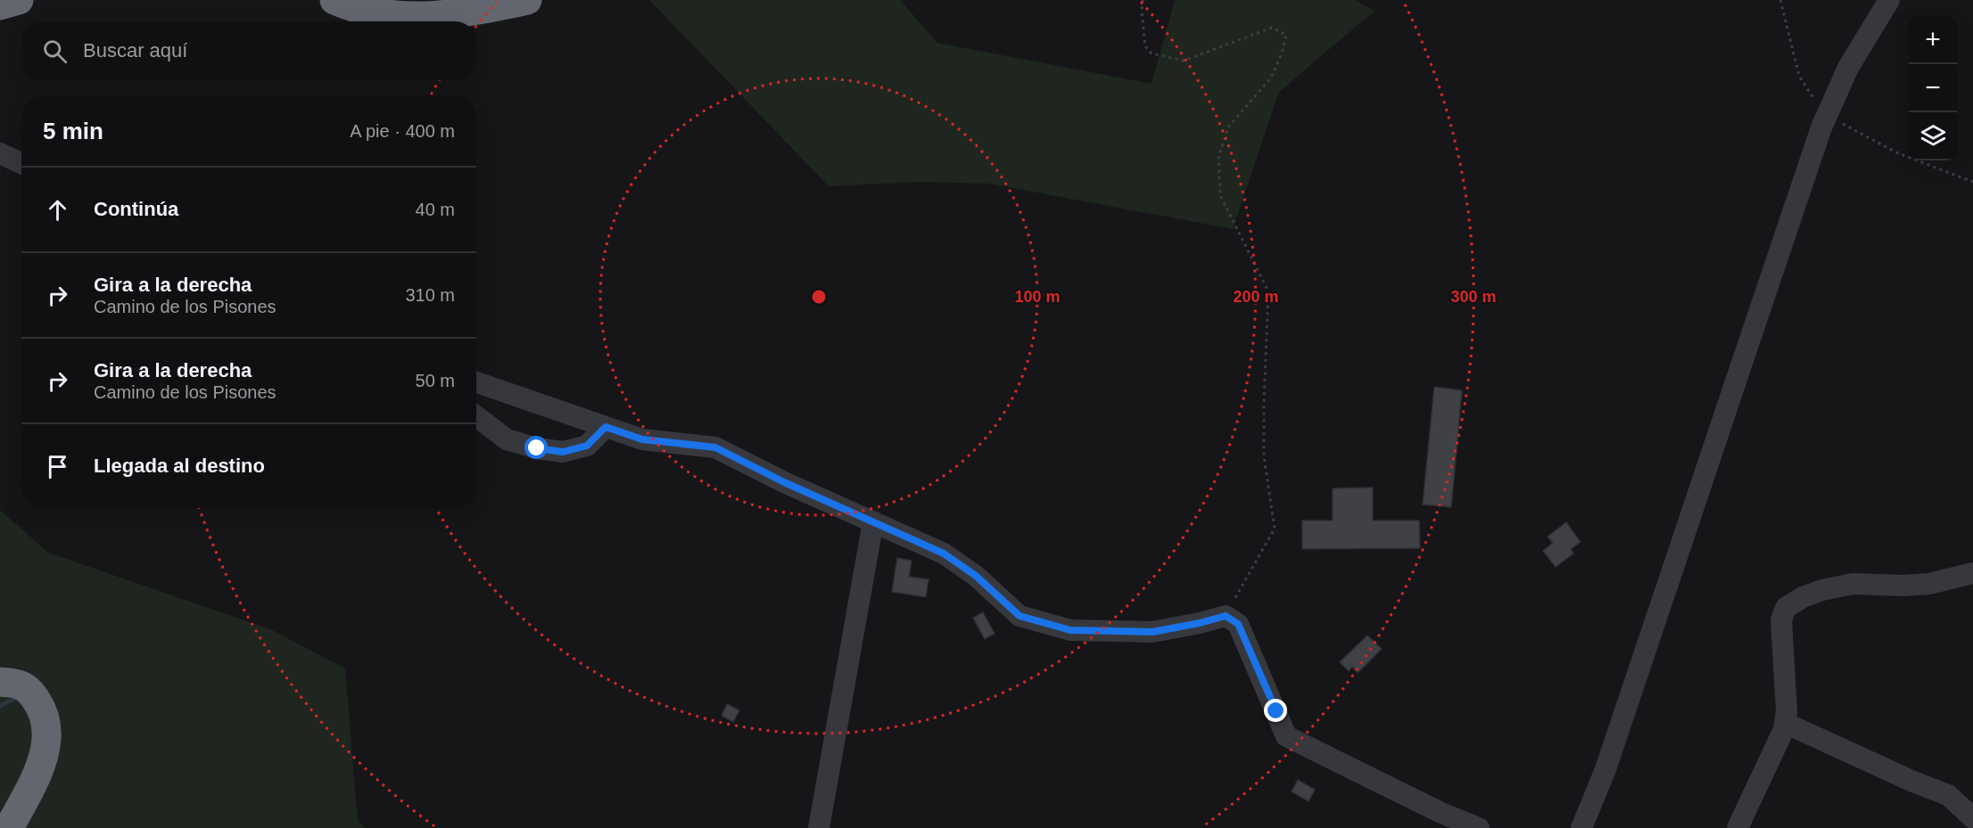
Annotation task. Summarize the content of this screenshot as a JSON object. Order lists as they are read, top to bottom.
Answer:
{
  "page": {
    "map_buttons": ["+", "−"],
    "search": "Buscar aquí",
    "heading": ["5 min", "A pie · 400 m"],
    "list": [
      ["Continúa", "40 m"],
      ["Gira a la derecha", "Camino de los Pisones", "310 m"],
      ["Gira a la derecha", "Camino de los Pisones", "50 m"],
      "Llegada al destino"
    ]
  },
  "rings": ["100 m", "200 m", "300 m"]
}
